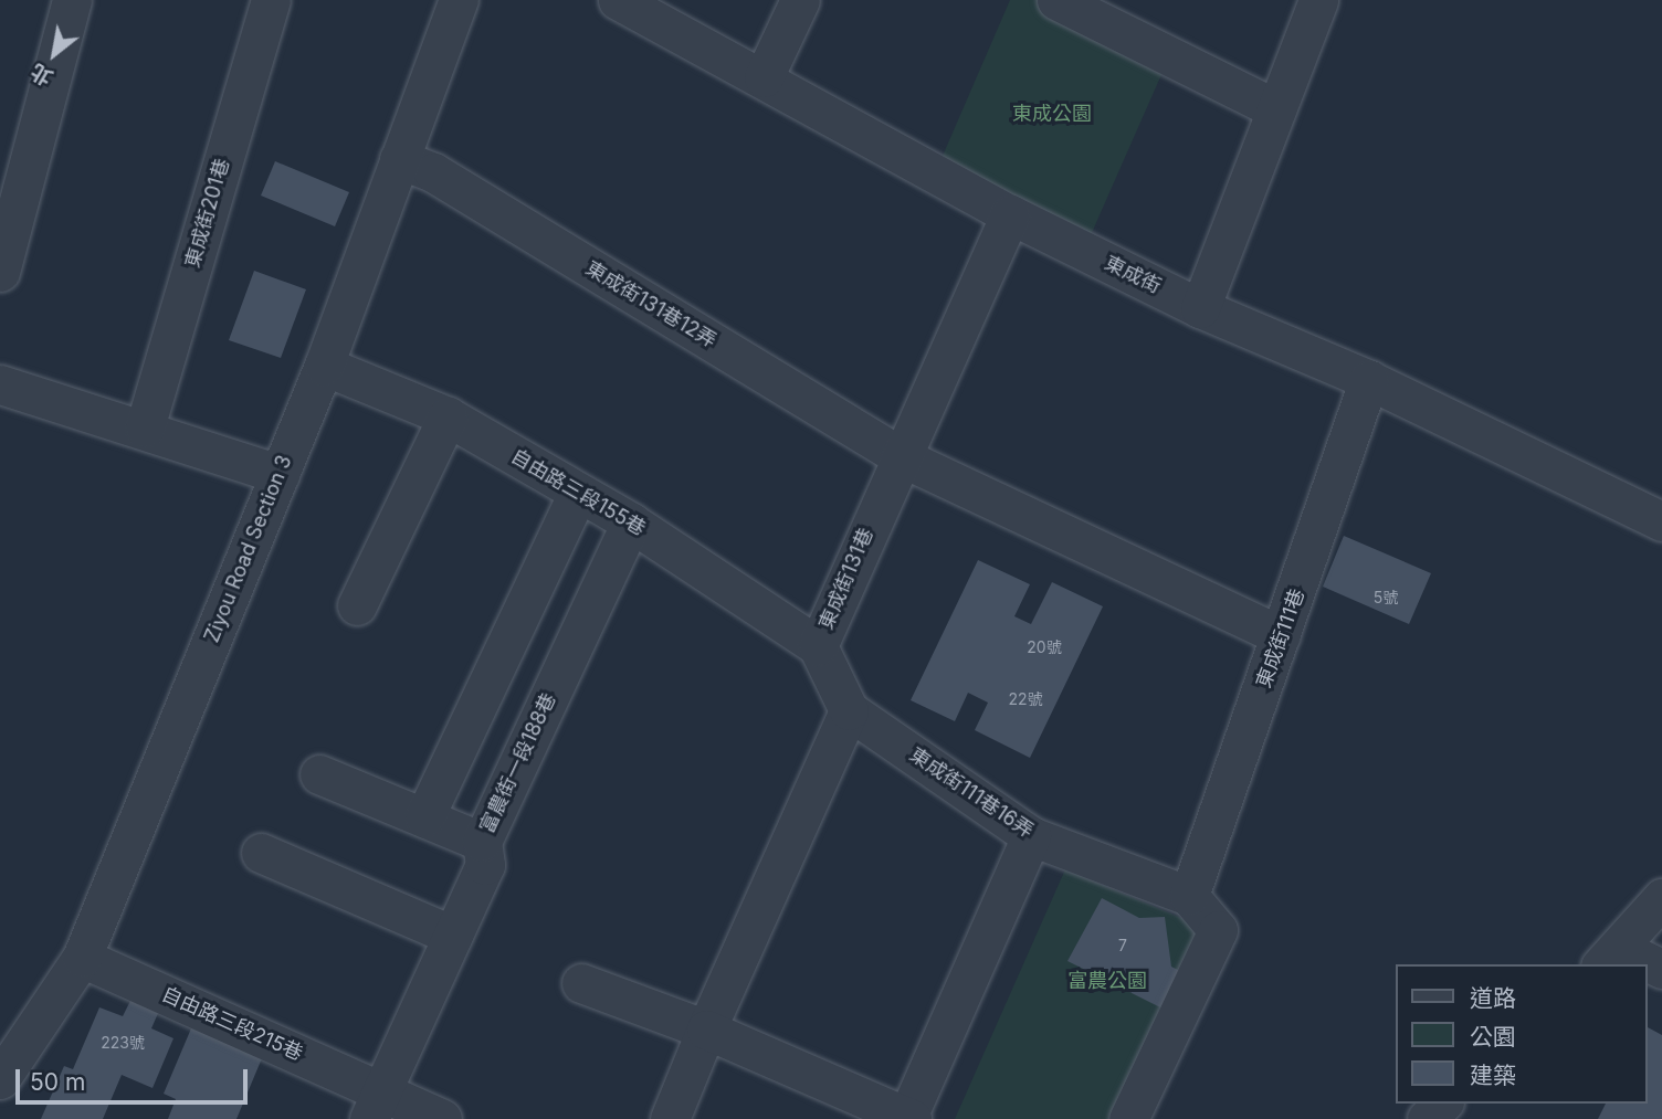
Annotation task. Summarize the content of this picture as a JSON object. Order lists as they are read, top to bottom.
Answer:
{
  "streets": {
    "street": [
      "東成街201巷",
      "東成街",
      "東成街131巷12弄",
      "自由路三段155巷",
      "Ziyou Road Section 3",
      "東成街131巷",
      "東成街111巷",
      "富農街一段188巷",
      "東成街111巷16弄",
      "自由路三段215巷"
    ]
  },
  "crossings": [
    ["東成街", "東成街131巷"],
    ["東成街", "東成街111巷"],
    ["東成街131巷12弄", "Ziyou Road Section 3"],
    ["東成街131巷12弄", "東成街131巷"],
    ["東成街131巷12弄", "東成街111巷"],
    ["自由路三段155巷", "Ziyou Road Section 3"],
    ["自由路三段155巷", "東成街131巷"],
    ["自由路三段155巷", "富農街一段188巷"],
    ["Ziyou Road Section 3", "自由路三段215巷"],
    ["東成街131巷", "東成街111巷16弄"],
    ["東成街111巷", "東成街111巷16弄"],
    ["富農街一段188巷", "自由路三段215巷"]
  ],
  "parks": ["東成公園", "富農公園"],
  "house_numbers": [
    "5號",
    "20號",
    "22號",
    "7",
    "223號"
  ],
  "legend": ["道路", "公園", "建築"],
  "scale_bar": "50 m",
  "north": "bottom left"
}
